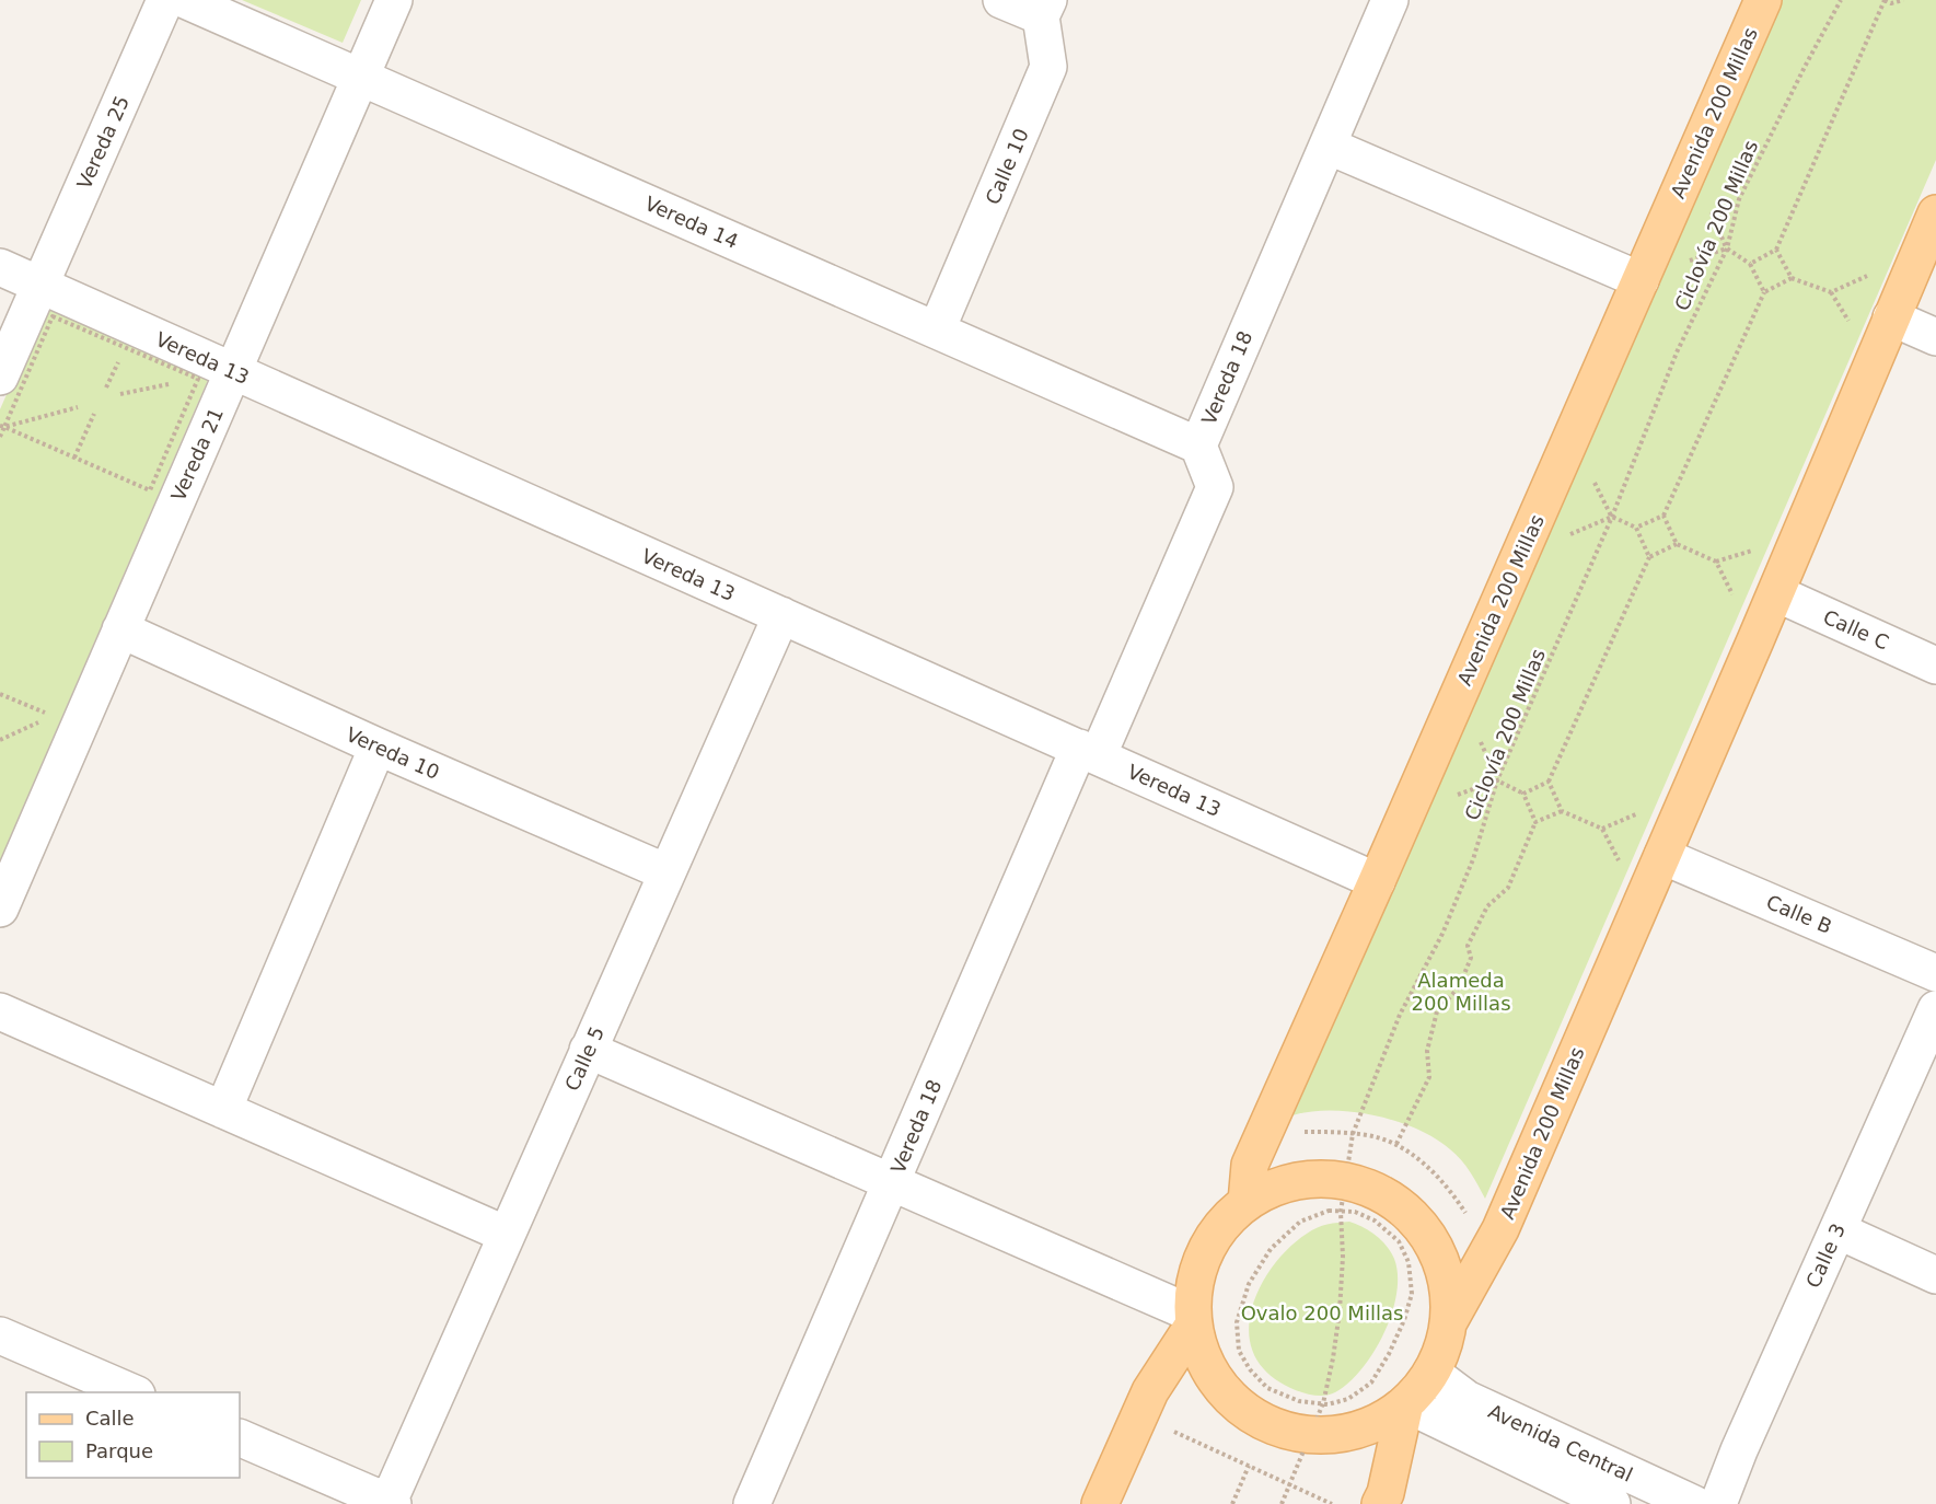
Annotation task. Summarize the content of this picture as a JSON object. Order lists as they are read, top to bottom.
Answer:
{
  "streets": {
    "main road": ["Avenida 200 Millas"],
    "street": [
      "Vereda 25",
      "Calle 10",
      "Vereda 14",
      "Vereda 13",
      "Vereda 18",
      "Vereda 21",
      "Calle C",
      "Vereda 10",
      "Calle B",
      "Calle 5",
      "Calle 3",
      "Avenida Central"
    ],
    "path": ["Ciclovía 200 Millas"]
  },
  "crossings": [
    ["Avenida 200 Millas", "Vereda 13"],
    ["Avenida 200 Millas", "Calle C"],
    ["Avenida 200 Millas", "Calle B"],
    ["Vereda 25", "Vereda 13"],
    ["Calle 10", "Vereda 14"],
    ["Vereda 14", "Vereda 18"],
    ["Vereda 14", "Vereda 21"],
    ["Vereda 13", "Vereda 18"],
    ["Vereda 13", "Vereda 21"],
    ["Vereda 13", "Calle 5"],
    ["Vereda 21", "Vereda 10"],
    ["Vereda 10", "Calle 5"]
  ],
  "parks": ["Alameda 200 Millas", "Ovalo 200 Millas"],
  "legend": ["Calle", "Parque"]
}
